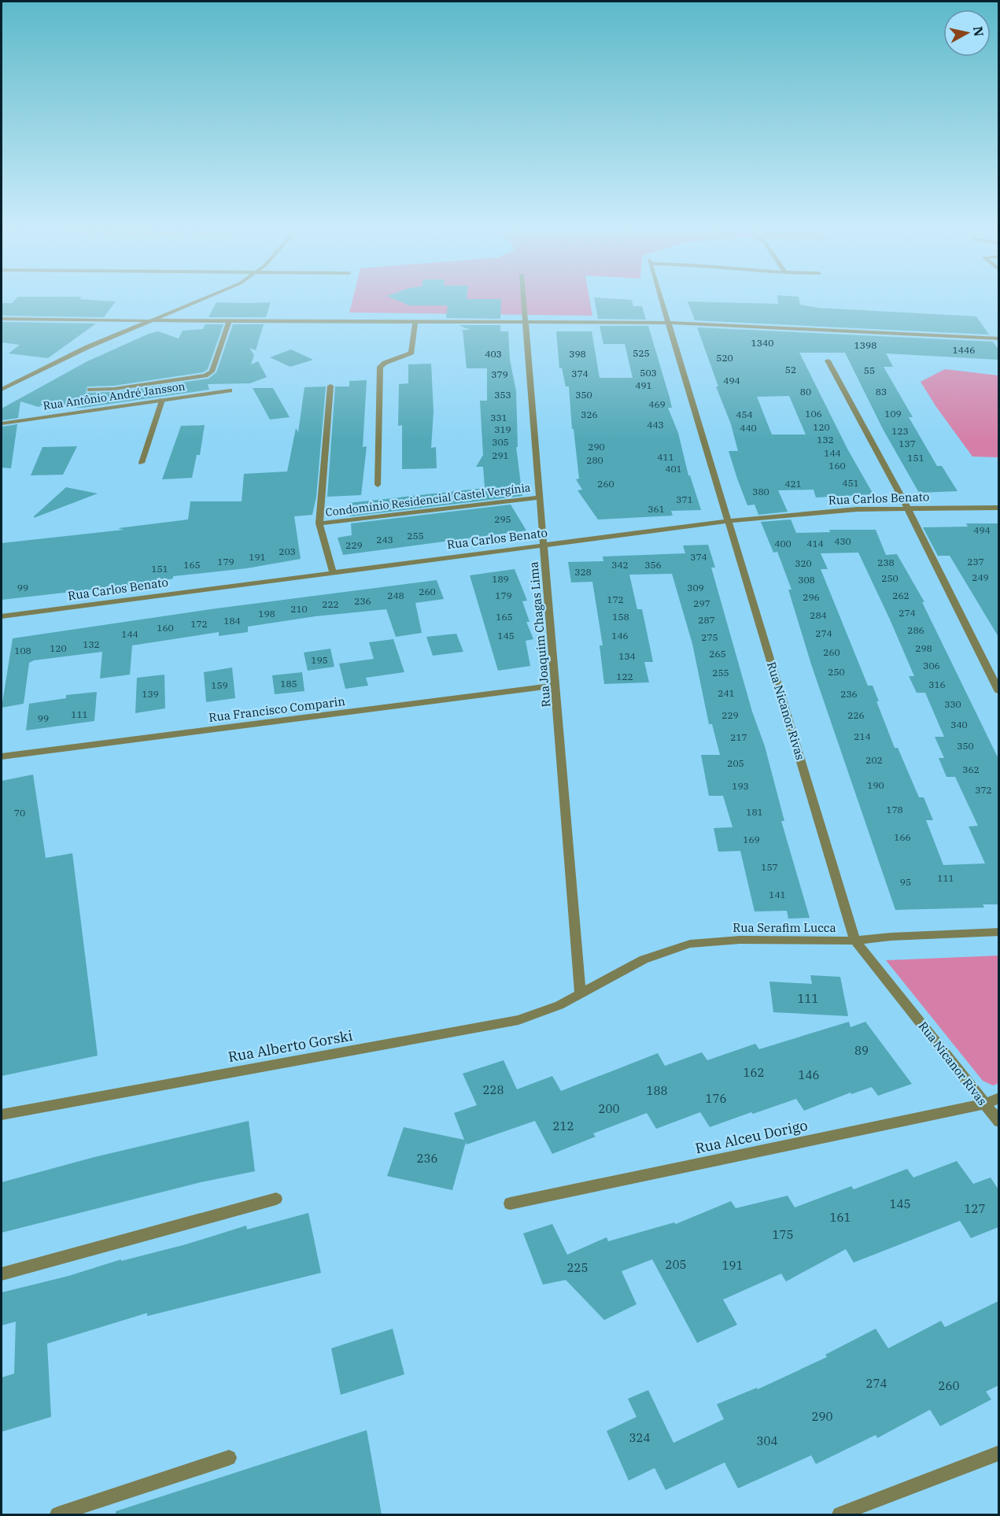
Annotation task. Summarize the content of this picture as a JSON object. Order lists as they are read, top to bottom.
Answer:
{
  "streets": {
    "street": [
      "Rua Antônio André Jansson",
      "Rua Carlos Benato",
      "Condomínio Residencial Castel Vergínia",
      "Rua Joaquim Chagas Lima",
      "Rua Francisco Comparin",
      "Rua Nicanor Rivas",
      "Rua Serafim Lucca",
      "Rua Alberto Gorski",
      "Rua Alceu Dorigo"
    ]
  },
  "crossings": [
    ["Rua Carlos Benato", "Condomínio Residencial Castel Vergínia"],
    ["Rua Carlos Benato", "Rua Joaquim Chagas Lima"],
    ["Rua Carlos Benato", "Rua Nicanor Rivas"],
    ["Condomínio Residencial Castel Vergínia", "Rua Joaquim Chagas Lima"],
    ["Rua Joaquim Chagas Lima", "Rua Francisco Comparin"],
    ["Rua Joaquim Chagas Lima", "Rua Serafim Lucca"],
    ["Rua Joaquim Chagas Lima", "Rua Alberto Gorski"],
    ["Rua Nicanor Rivas", "Rua Serafim Lucca"],
    ["Rua Nicanor Rivas", "Rua Alceu Dorigo"],
    ["Rua Serafim Lucca", "Rua Alberto Gorski"]
  ],
  "house_numbers": [
    "1340",
    "1398",
    "1446",
    "525",
    "403",
    "398",
    "520",
    "52",
    "55",
    "503",
    "374",
    "379",
    "494",
    "491",
    "80",
    "83",
    "353",
    "350",
    "469",
    "106",
    "109",
    "326",
    "454",
    "331",
    "443",
    "120",
    "440",
    "319",
    "123",
    "132",
    "305",
    "137",
    "290",
    "144",
    "291",
    "411",
    "151",
    "280",
    "160",
    "401",
    "451",
    "260",
    "421",
    "380",
    "371",
    "361",
    "295",
    "494",
    "255",
    "243",
    "430",
    "400",
    "414",
    "229",
    "203",
    "191",
    "374",
    "179",
    "237",
    "238",
    "320",
    "165",
    "342",
    "356",
    "151",
    "328",
    "249",
    "250",
    "189",
    "308",
    "99",
    "309",
    "260",
    "248",
    "179",
    "262",
    "296",
    "172",
    "236",
    "297",
    "222",
    "210",
    "274",
    "198",
    "284",
    "165",
    "158",
    "287",
    "184",
    "172",
    "160",
    "286",
    "274",
    "144",
    "145",
    "146",
    "275",
    "132",
    "120",
    "298",
    "108",
    "260",
    "265",
    "134",
    "195",
    "306",
    "250",
    "255",
    "122",
    "185",
    "316",
    "159",
    "241",
    "139",
    "236",
    "330",
    "111",
    "229",
    "226",
    "99",
    "340",
    "214",
    "217",
    "350",
    "202",
    "205",
    "362",
    "190",
    "193",
    "372",
    "178",
    "181",
    "70",
    "166",
    "169",
    "157",
    "111",
    "95",
    "141",
    "111",
    "89",
    "162",
    "146",
    "228",
    "188",
    "176",
    "200",
    "212",
    "236",
    "145",
    "127",
    "161",
    "175",
    "205",
    "191",
    "225",
    "274",
    "260",
    "290",
    "324",
    "304"
  ],
  "north": "right"
}
